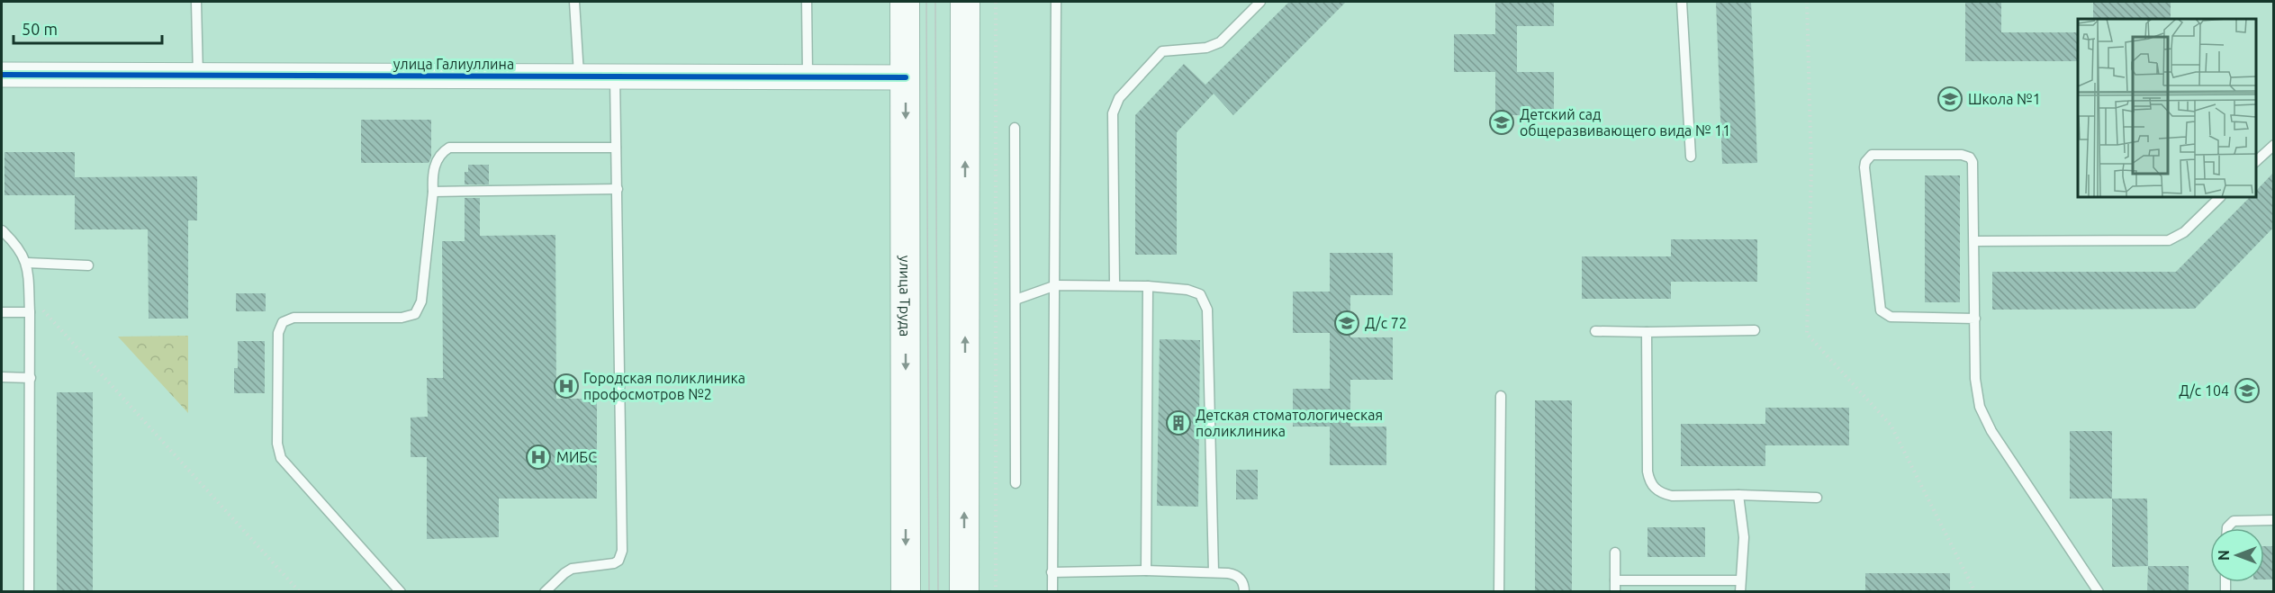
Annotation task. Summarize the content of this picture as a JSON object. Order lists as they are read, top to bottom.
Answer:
{
  "streets": {
    "main road": ["улица Труда"],
    "street": ["улица Галиуллина"]
  },
  "crossings": [
    ["улица Галиуллина", "улица Труда"]
  ],
  "places": {
    "school or university": [
      "Школа №1",
      "Детский сад общеразвивающего вида № 11",
      "Д/с 72",
      "Д/с 104"
    ],
    "hospital": ["Городская поликлиника профосмотров №2", "МИБС"],
    "building": ["Детская стоматологическая поликлиника"]
  },
  "scale_bar": "50 m",
  "north": "left"
}
